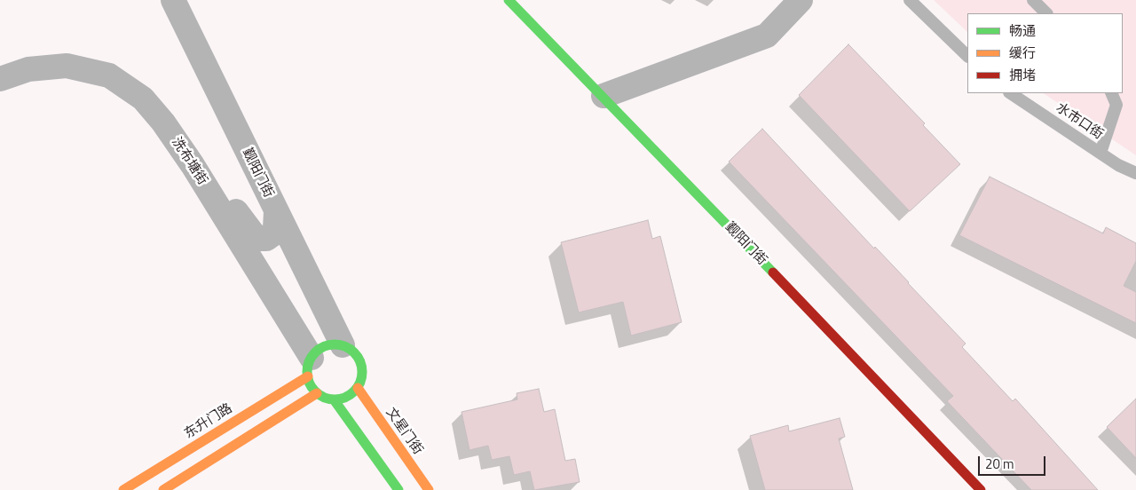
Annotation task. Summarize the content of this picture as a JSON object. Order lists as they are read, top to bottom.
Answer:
{
  "streets": {
    "street": [
      "洗布塘街",
      "觐阳门街",
      "东升门路",
      "文星门街"
    ],
    "lane": ["水市口街"]
  },
  "crossings": [
    ["洗布塘街", "觐阳门街"],
    ["洗布塘街", "东升门路"],
    ["洗布塘街", "文星门街"],
    ["觐阳门街", "东升门路"],
    ["觐阳门街", "文星门街"],
    ["东升门路", "文星门街"]
  ],
  "legend": ["畅通", "缓行", "拥堵"],
  "scale_bar": "20 m"
}
